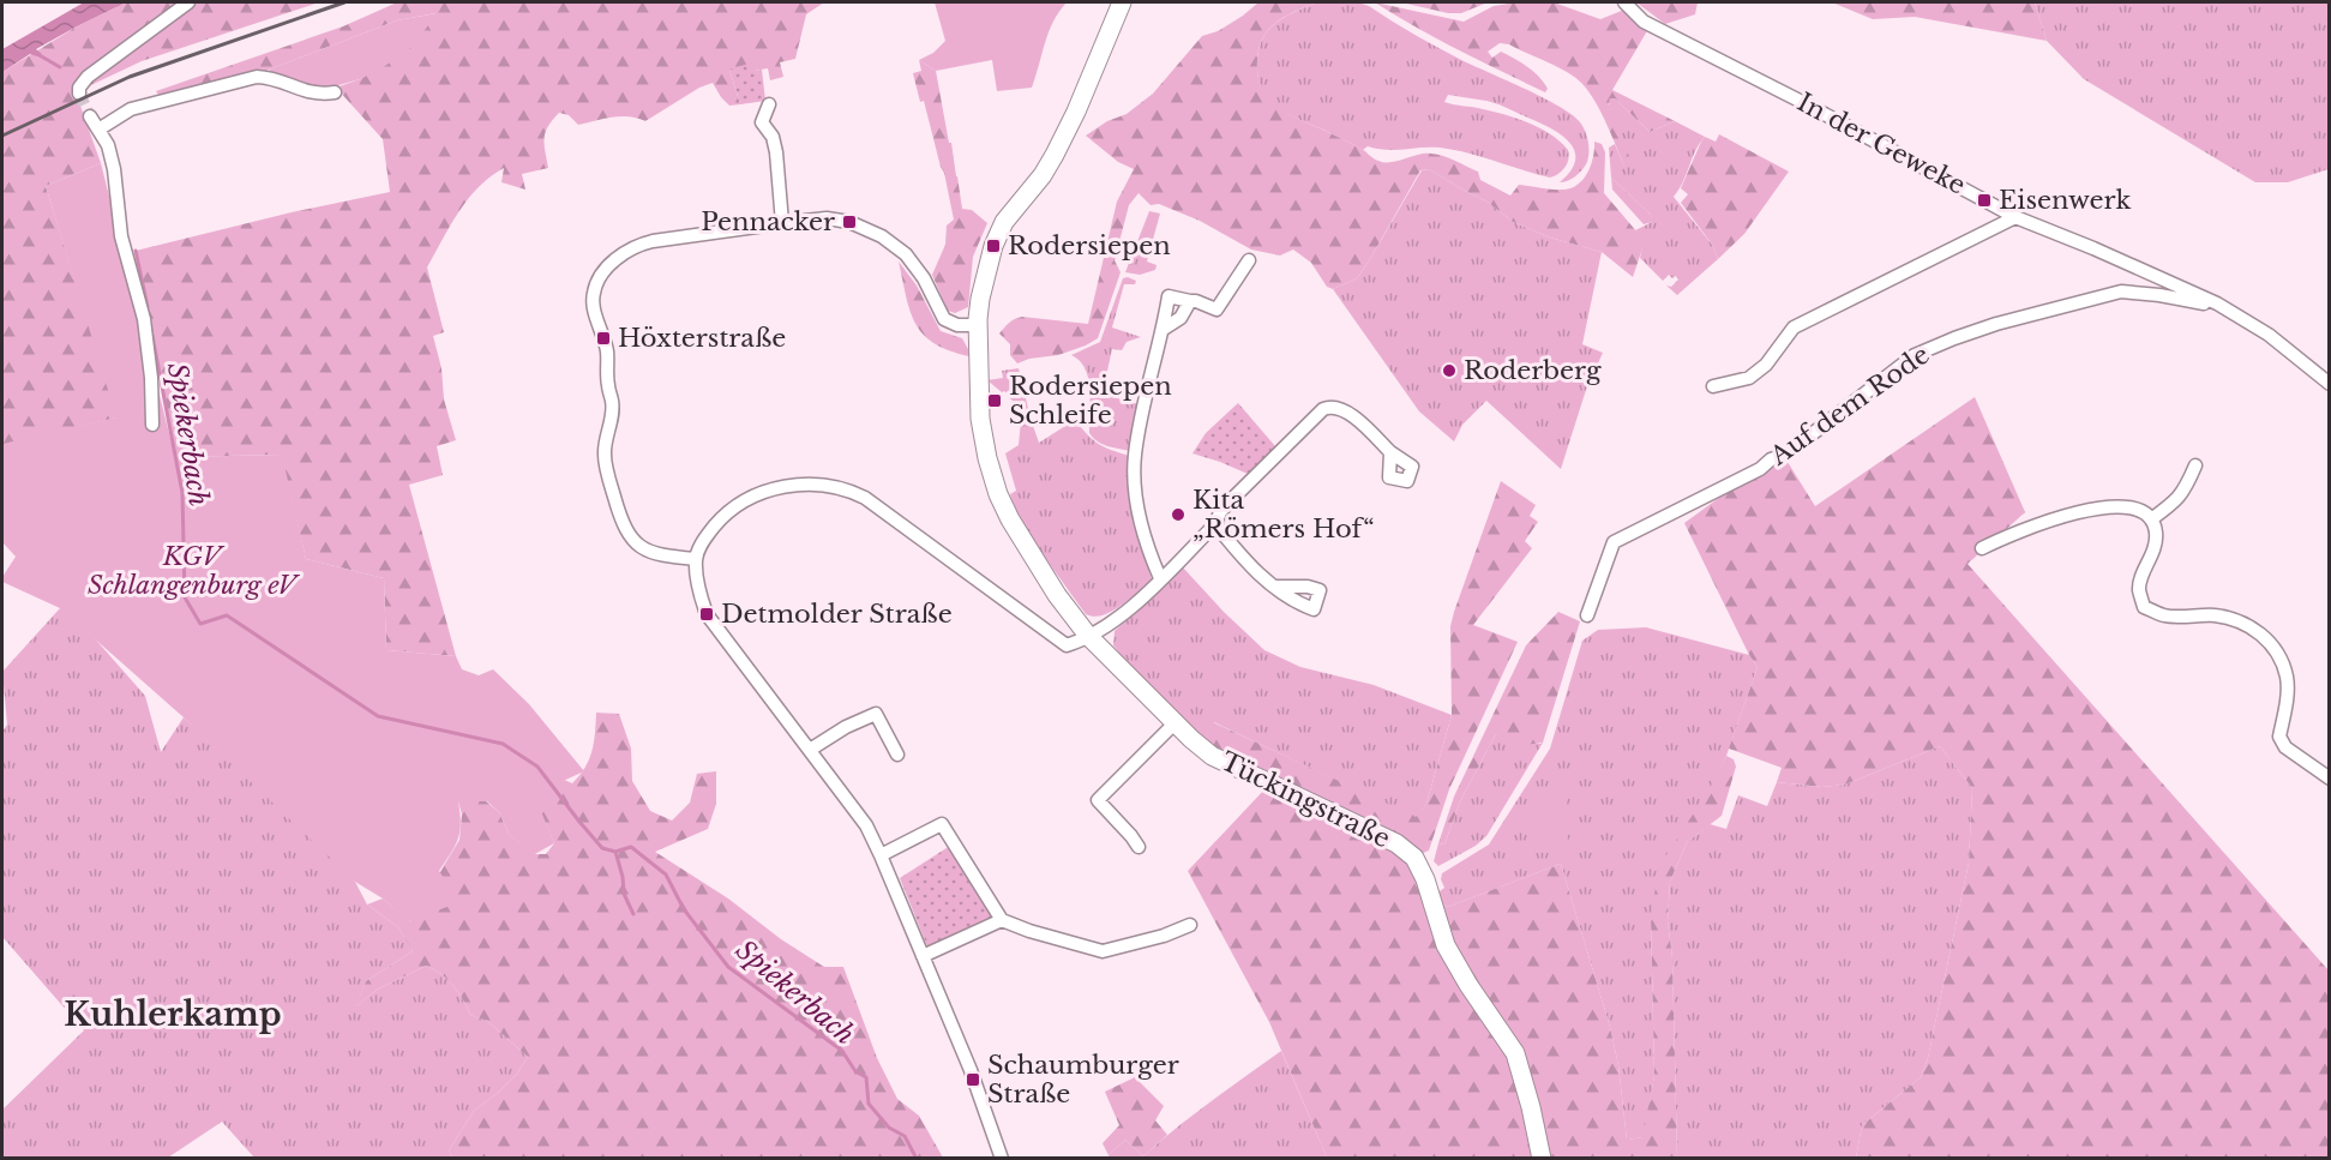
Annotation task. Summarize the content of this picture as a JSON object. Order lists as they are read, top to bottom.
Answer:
{
  "streets": {
    "street": ["In der Geweke", "Auf dem Rode", "Tückingstraße"]
  },
  "crossings": [
    ["In der Geweke", "Auf dem Rode"]
  ],
  "districts": ["Kuhlerkamp"],
  "water": ["Spiekerbach"],
  "parks": ["KGV Schlangenburg eV"],
  "places": {
    "transit": [
      "Eisenwerk",
      "Pennacker",
      "Rodersiepen",
      "Höxterstraße",
      "Rodersiepen Schleife",
      "Detmolder Straße",
      "Schaumburger Straße"
    ],
    "other": ["Roderberg", "Kita „Römers Hof“"]
  }
}
